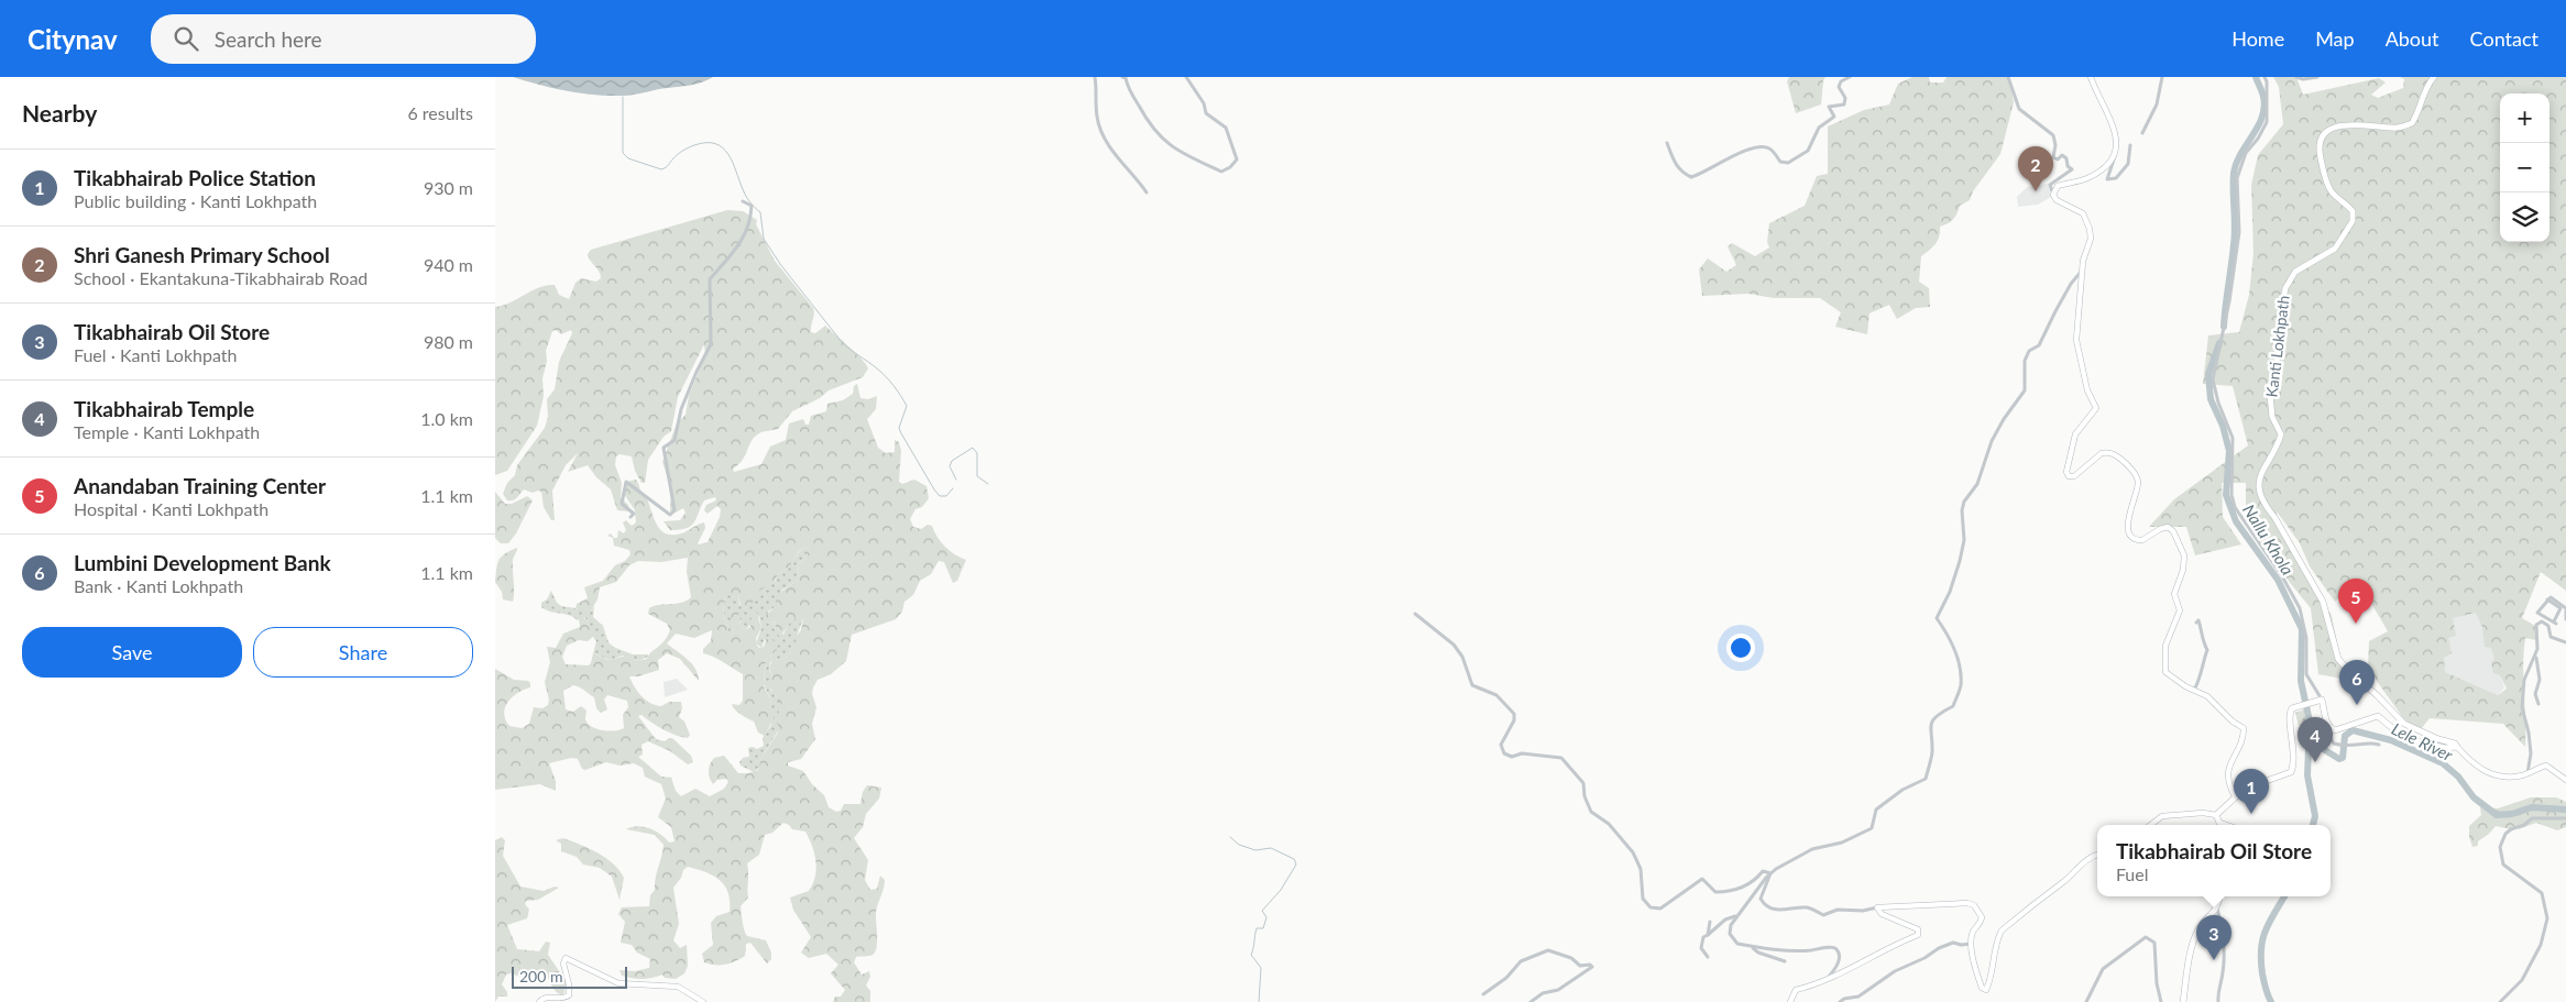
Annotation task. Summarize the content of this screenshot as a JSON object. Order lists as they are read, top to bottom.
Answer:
{
  "streets": {
    "main road": ["Kanti Lokhpath"]
  },
  "water": ["Nallu Khola", "Lele River"],
  "scale_bar": "200 m",
  "page": {
    "header": "Citynav",
    "search": "Search here",
    "nav": [
      "Home",
      "Map",
      "About",
      "Contact"
    ],
    "heading": ["Nearby", "6 results"],
    "map_buttons": ["+", "−"],
    "pins": [
      "2",
      "5",
      "6",
      "4",
      "1",
      "3"
    ],
    "list": [
      {
        "mark": "1",
        "name": "Tikabhairab Police Station",
        "note": "Public building · Kanti Lokhpath",
        "value": "930 m"
      },
      {
        "mark": "2",
        "name": "Shri Ganesh Primary School",
        "note": "School · Ekantakuna-Tikabhairab Road",
        "value": "940 m"
      },
      {
        "mark": "3",
        "name": "Tikabhairab Oil Store",
        "note": "Fuel · Kanti Lokhpath",
        "value": "980 m"
      },
      {
        "mark": "4",
        "name": "Tikabhairab Temple",
        "note": "Temple · Kanti Lokhpath",
        "value": "1.0 km"
      },
      {
        "mark": "5",
        "name": "Anandaban Training Center",
        "note": "Hospital · Kanti Lokhpath",
        "value": "1.1 km"
      },
      {
        "mark": "6",
        "name": "Lumbini Development Bank",
        "note": "Bank · Kanti Lokhpath",
        "value": "1.1 km"
      }
    ],
    "buttons": ["Save", "Share"],
    "popup": ["Tikabhairab Oil Store", "Fuel"],
    "scale": "200 m"
  }
}
